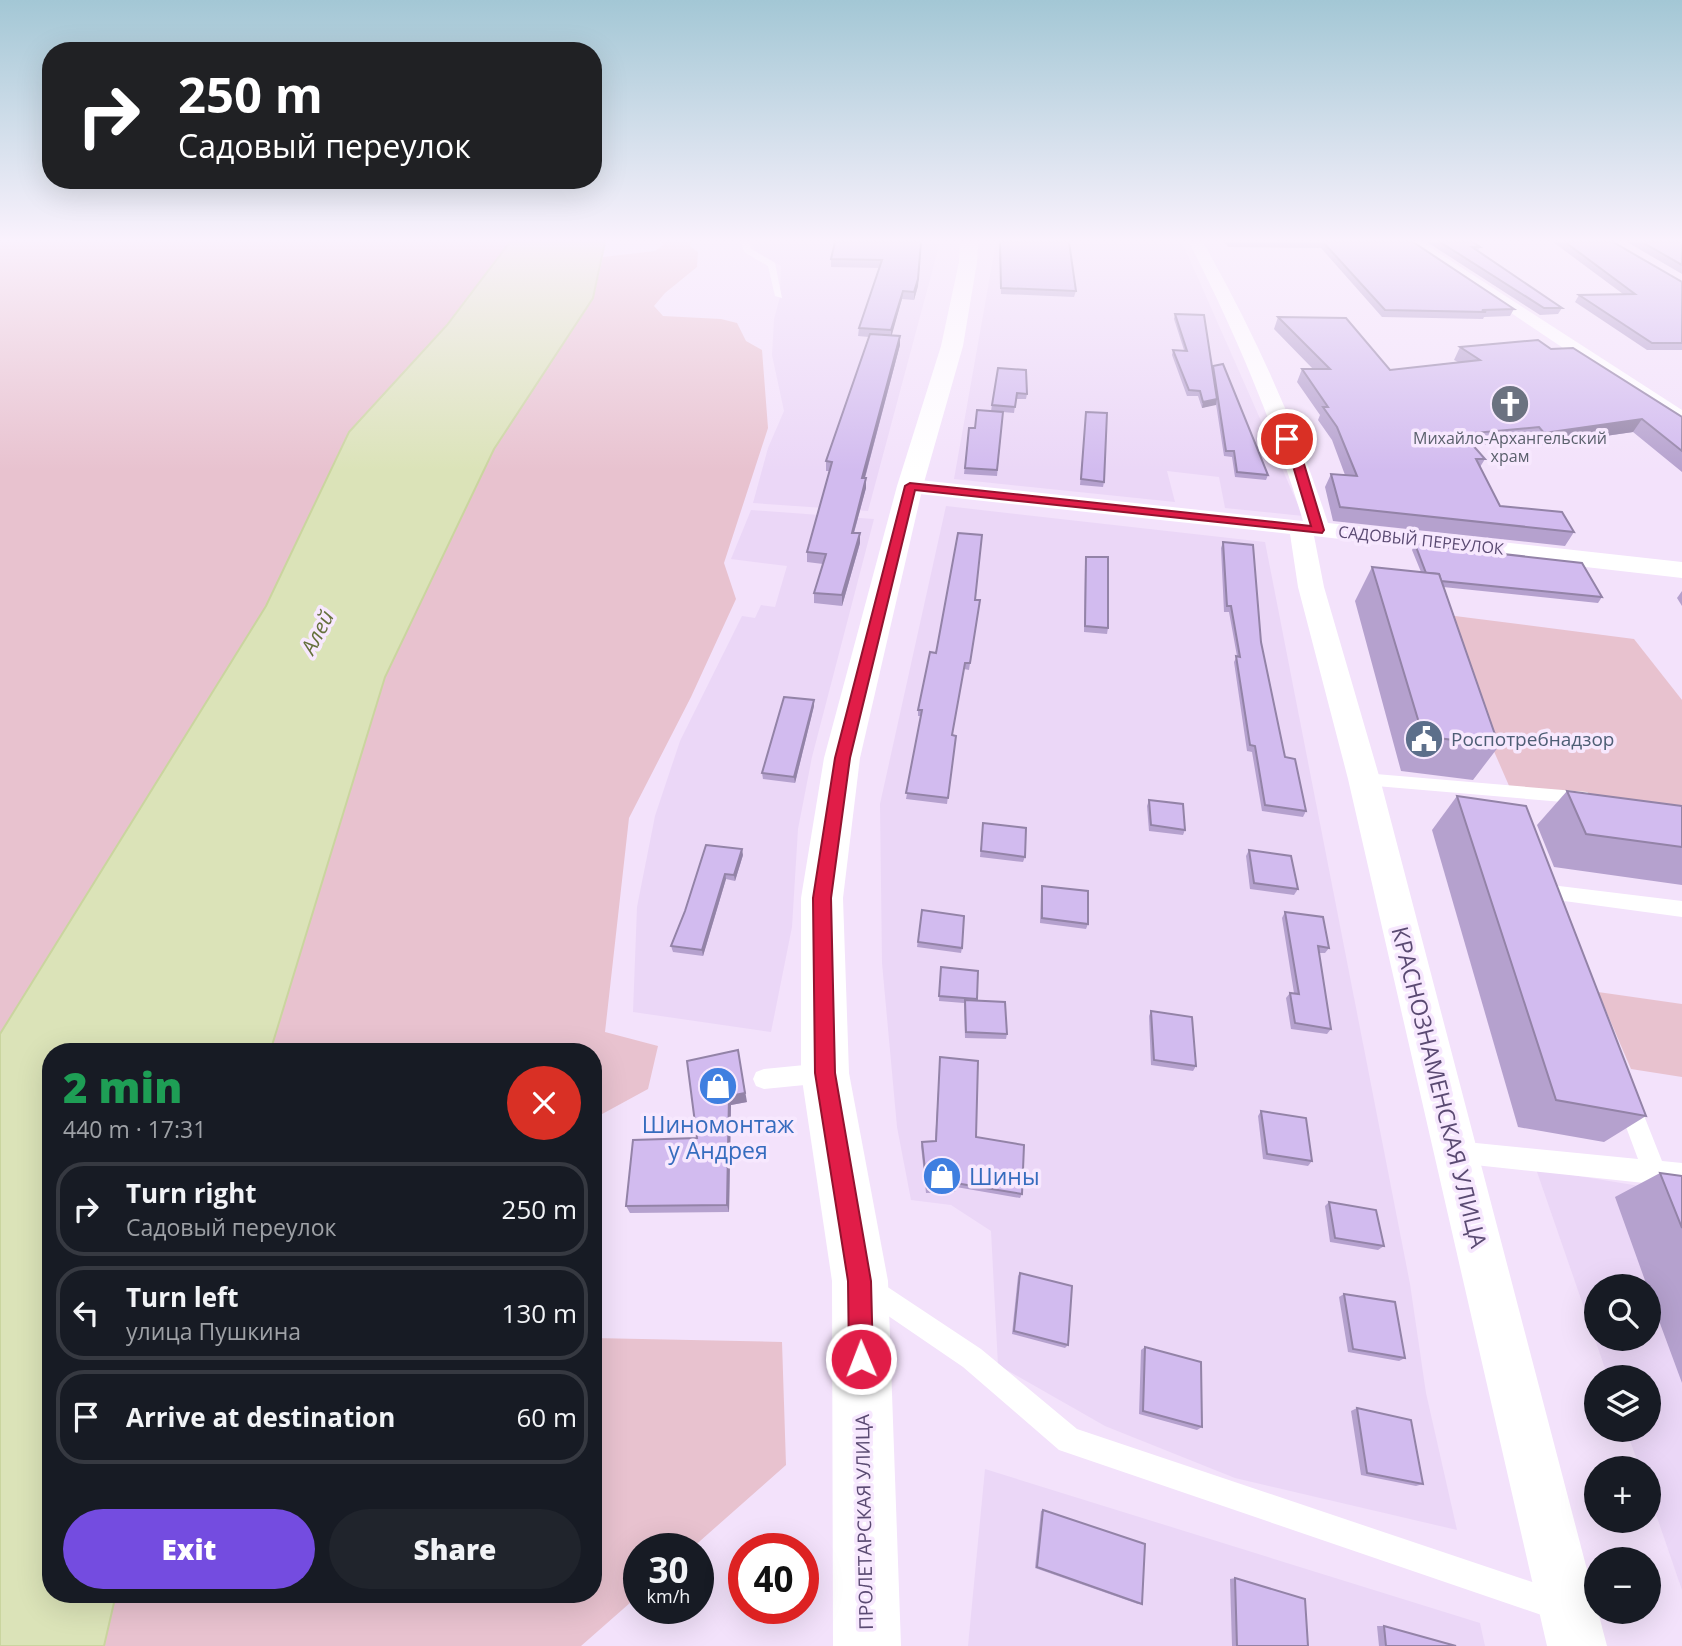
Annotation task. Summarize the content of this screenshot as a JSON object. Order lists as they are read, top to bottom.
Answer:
{
  "streets": {
    "street": ["САДОВЫЙ ПЕРЕУЛОК", "КРАСНОЗНАМЕНСКАЯ УЛИЦА", "ПРОЛЕТАРСКАЯ УЛИЦА"]
  },
  "crossings": [
    ["САДОВЫЙ ПЕРЕУЛОК", "КРАСНОЗНАМЕНСКАЯ УЛИЦА"],
    ["САДОВЫЙ ПЕРЕУЛОК", "ПРОЛЕТАРСКАЯ УЛИЦА"]
  ],
  "water": ["Алей"],
  "places": {
    "church": ["Михайло-Архангельский храм"],
    "public building": ["Роспотребнадзор"],
    "shop": ["Шиномонтаж у Андрея", "Шины"]
  },
  "page": {
    "turn": ["250 m", "Садовый переулок"],
    "heading": ["2 min", "440 m · 17:31"],
    "list": [
      {
        "name": "Turn right",
        "note": "Садовый переулок",
        "value": "250 m"
      },
      {
        "name": "Turn left",
        "note": "улица Пушкина",
        "value": "130 m"
      },
      {
        "name": "Arrive at destination",
        "value": "60 m"
      }
    ],
    "map_buttons": ["+", "−"],
    "buttons": ["Exit", "Share"],
    "speed": "30 km/h",
    "limit": "40"
  }
}
